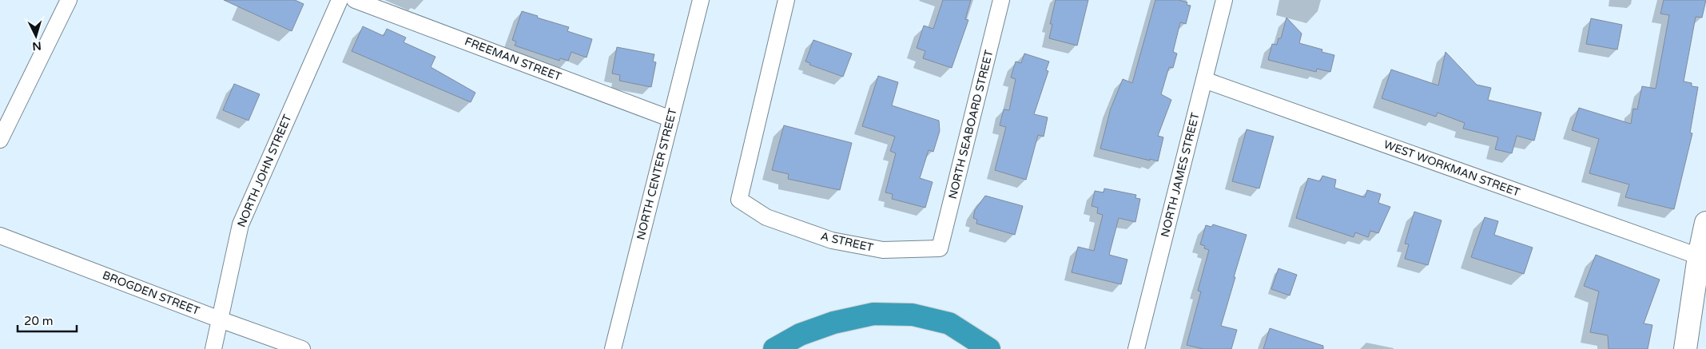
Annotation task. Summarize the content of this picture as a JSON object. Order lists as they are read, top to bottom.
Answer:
{
  "streets": {
    "street": [
      "FREEMAN STREET",
      "NORTH SEABOARD STREET",
      "WEST WORKMAN STREET",
      "NORTH JOHN STREET",
      "NORTH CENTER STREET",
      "NORTH JAMES STREET",
      "A STREET",
      "BROGDEN STREET"
    ]
  },
  "crossings": [
    ["FREEMAN STREET", "NORTH CENTER STREET"],
    ["NORTH SEABOARD STREET", "A STREET"],
    ["WEST WORKMAN STREET", "NORTH JAMES STREET"],
    ["NORTH JOHN STREET", "BROGDEN STREET"]
  ],
  "scale_bar": "20 m",
  "north": "bottom"
}
